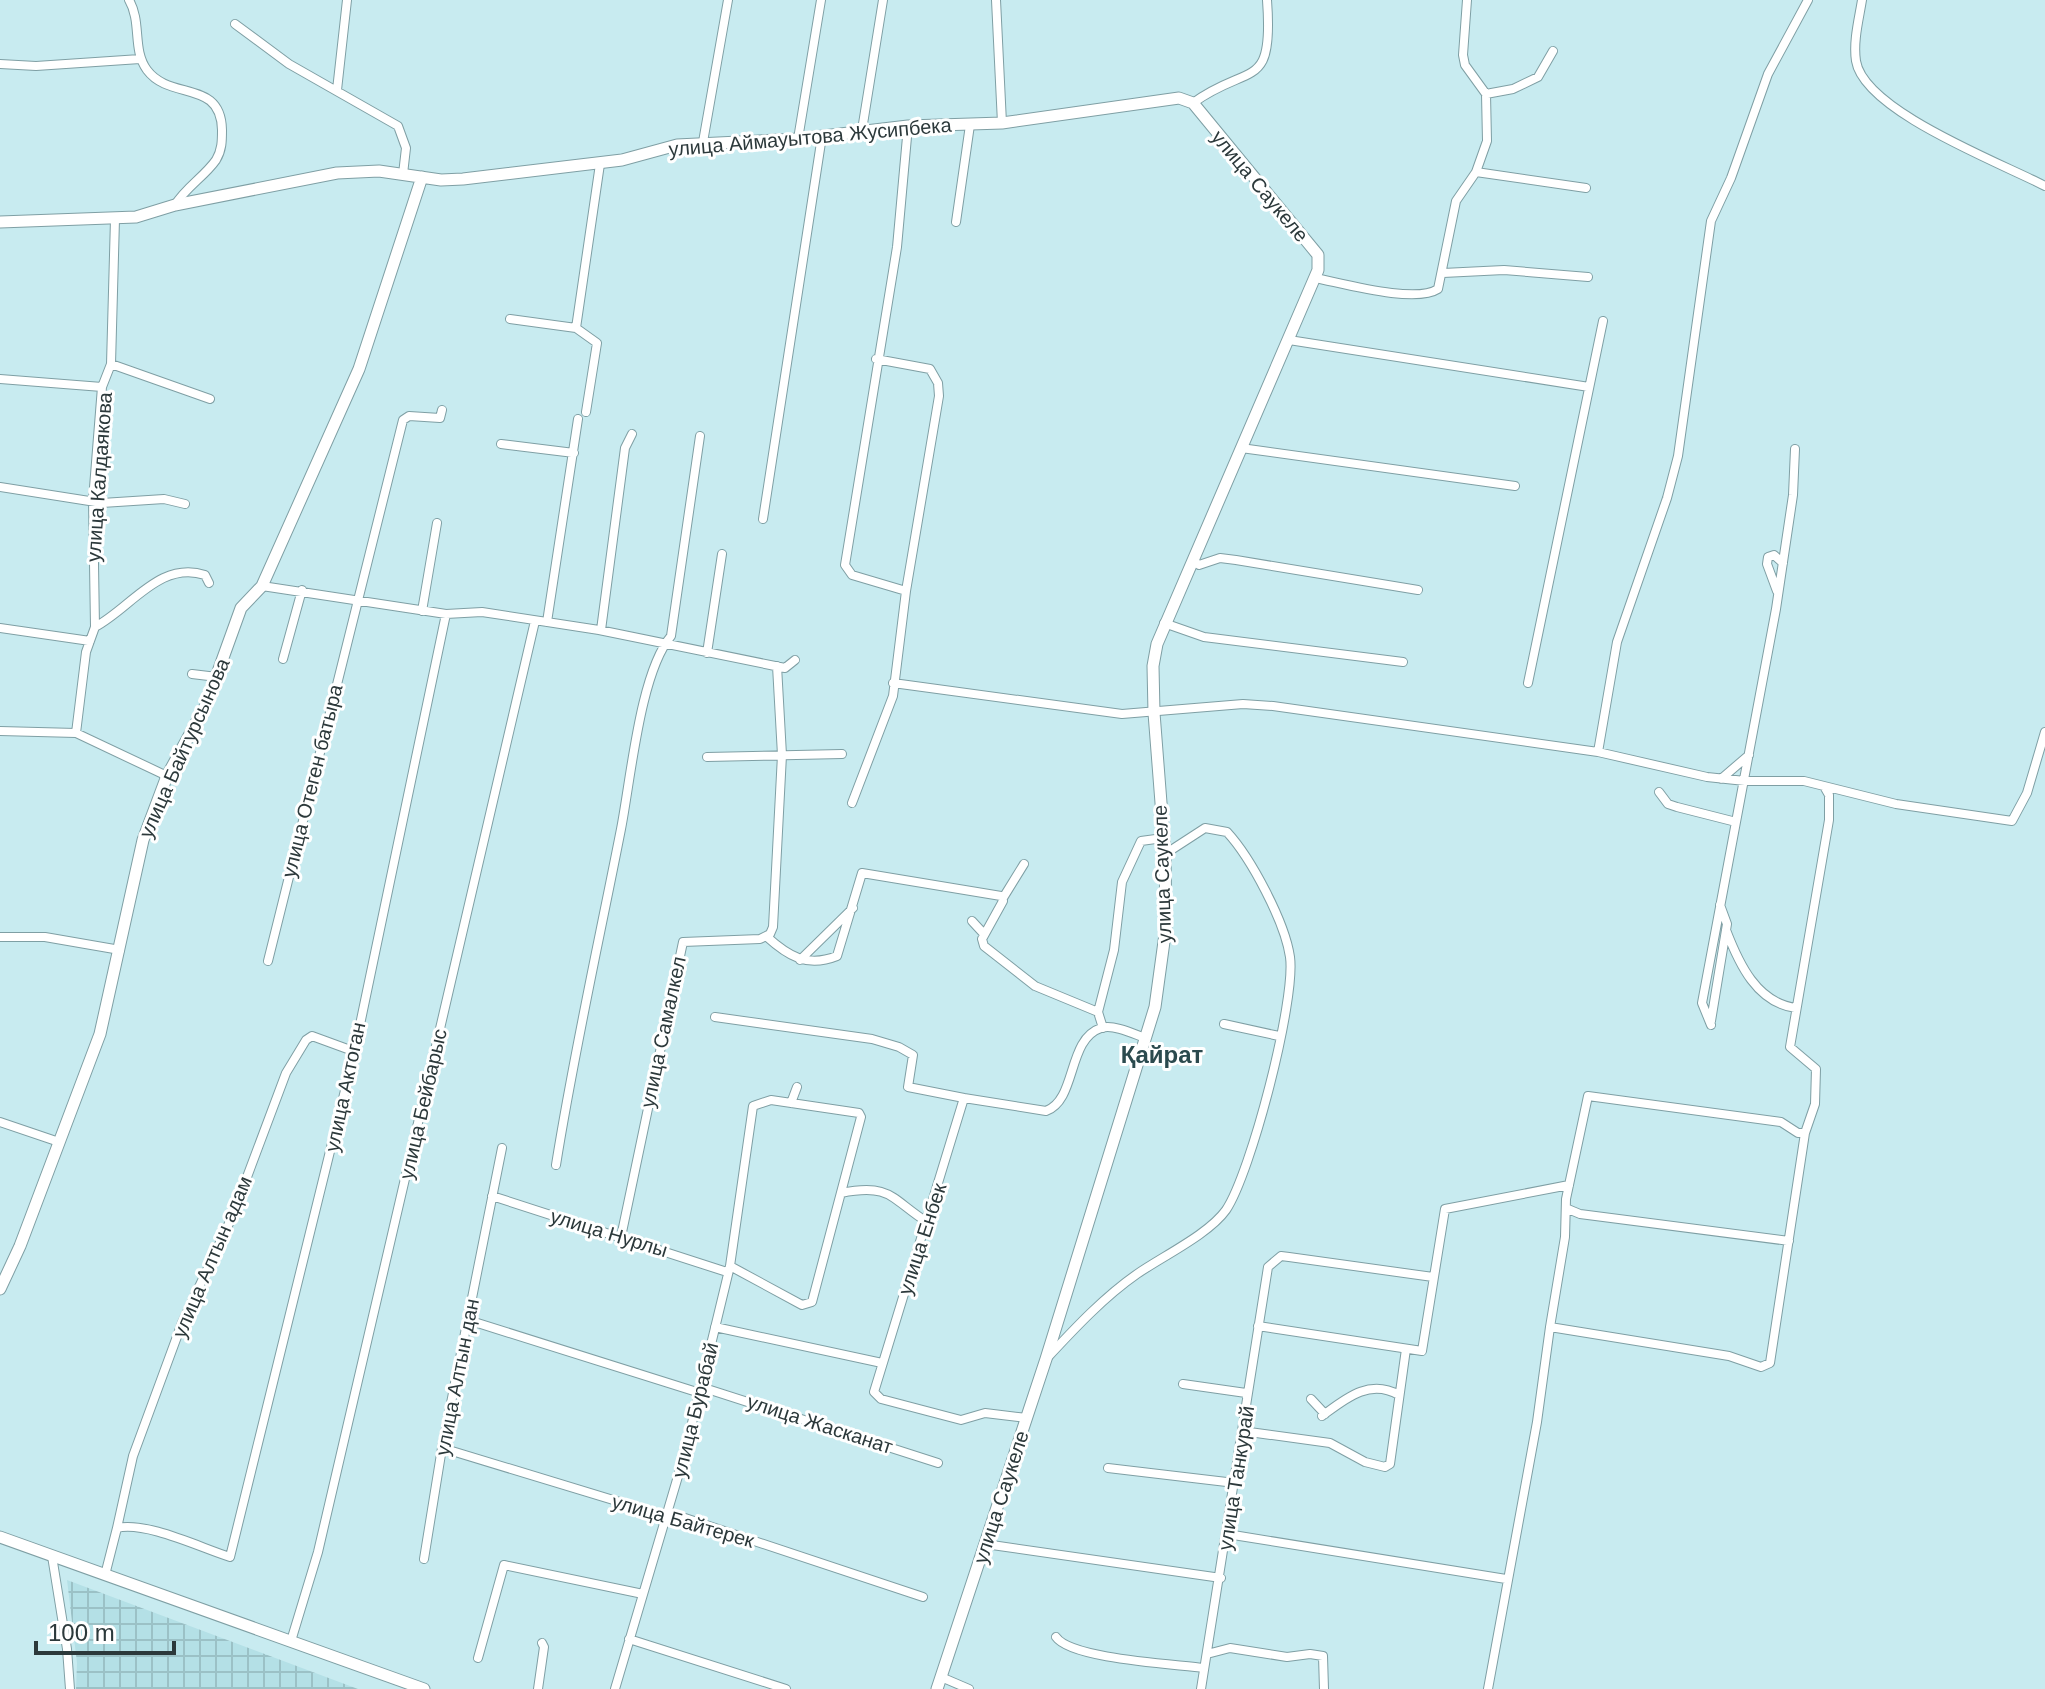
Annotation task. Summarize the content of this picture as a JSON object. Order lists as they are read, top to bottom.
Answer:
{
  "streets": {
    "street": [
      "улица Аймауытова Жусипбека",
      "улица Саукеле",
      "улица Калдаякова",
      "улица Байтурсынова",
      "улица Отеген батыра",
      "улица Самалкел",
      "улица Актоган",
      "улица Бейбарыс",
      "улица Нурлы",
      "улица Енбек",
      "улица Алтын адам",
      "улица Алтын дан",
      "улица Бурабай",
      "улица Жасканат",
      "улица Танкурай",
      "улица Байтерек"
    ]
  },
  "crossings": [
    ["улица Аймауытова Жусипбека", "улица Саукеле"],
    ["улица Аймауытова Жусипбека", "улица Калдаякова"],
    ["улица Аймауытова Жусипбека", "улица Байтурсынова"],
    ["улица Саукеле", "улица Енбек"],
    ["улица Самалкел", "улица Нурлы"],
    ["улица Актоган", "улица Алтын адам"],
    ["улица Нурлы", "улица Алтын дан"],
    ["улица Нурлы", "улица Бурабай"],
    ["улица Алтын дан", "улица Жасканат"],
    ["улица Алтын дан", "улица Байтерек"],
    ["улица Бурабай", "улица Жасканат"],
    ["улица Бурабай", "улица Байтерек"]
  ],
  "districts": ["Қайрат"],
  "scale_bar": "100 m"
}
